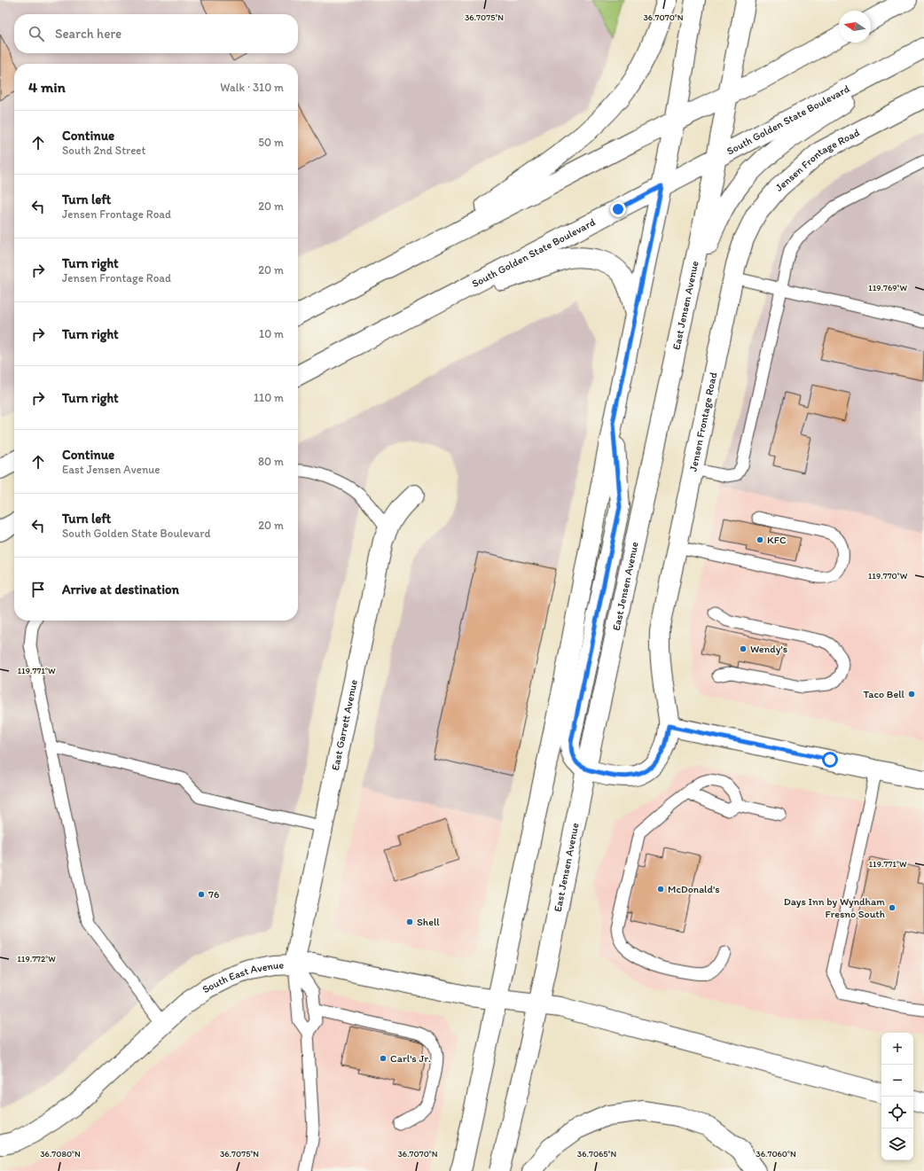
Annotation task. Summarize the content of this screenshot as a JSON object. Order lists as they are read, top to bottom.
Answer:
{
  "streets": {
    "main road": [
      "South Golden State Boulevard",
      "Jensen Frontage Road",
      "East Jensen Avenue",
      "East Garrett Avenue",
      "South East Avenue"
    ]
  },
  "crossings": [
    ["South Golden State Boulevard", "East Jensen Avenue"],
    ["Jensen Frontage Road", "East Jensen Avenue"],
    ["East Jensen Avenue", "South East Avenue"],
    ["East Garrett Avenue", "South East Avenue"]
  ],
  "places": [
    "KFC",
    "Wendy's",
    "Taco Bell",
    "McDonald's",
    "76",
    "Days Inn by Wyndham Fresno South",
    "Shell",
    "Carl's Jr."
  ],
  "north": "left",
  "page": {
    "search": "Search here",
    "heading": ["4 min", "Walk · 310 m"],
    "list": [
      ["Continue", "South 2nd Street", "50 m"],
      ["Turn left", "Jensen Frontage Road", "20 m"],
      ["Turn right", "Jensen Frontage Road", "20 m"],
      ["Turn right", "10 m"],
      ["Turn right", "110 m"],
      ["Continue", "East Jensen Avenue", "80 m"],
      ["Turn left", "South Golden State Boulevard", "20 m"],
      "Arrive at destination"
    ],
    "map_buttons": ["+", "−"]
  },
  "coordinates": [
    "36.7075°N",
    "36.7070°N",
    "119.769°W",
    "119.770°W",
    "119.771°W",
    "119.772°W",
    "36.7080°N",
    "36.7065°N",
    "36.7060°N"
  ]
}
